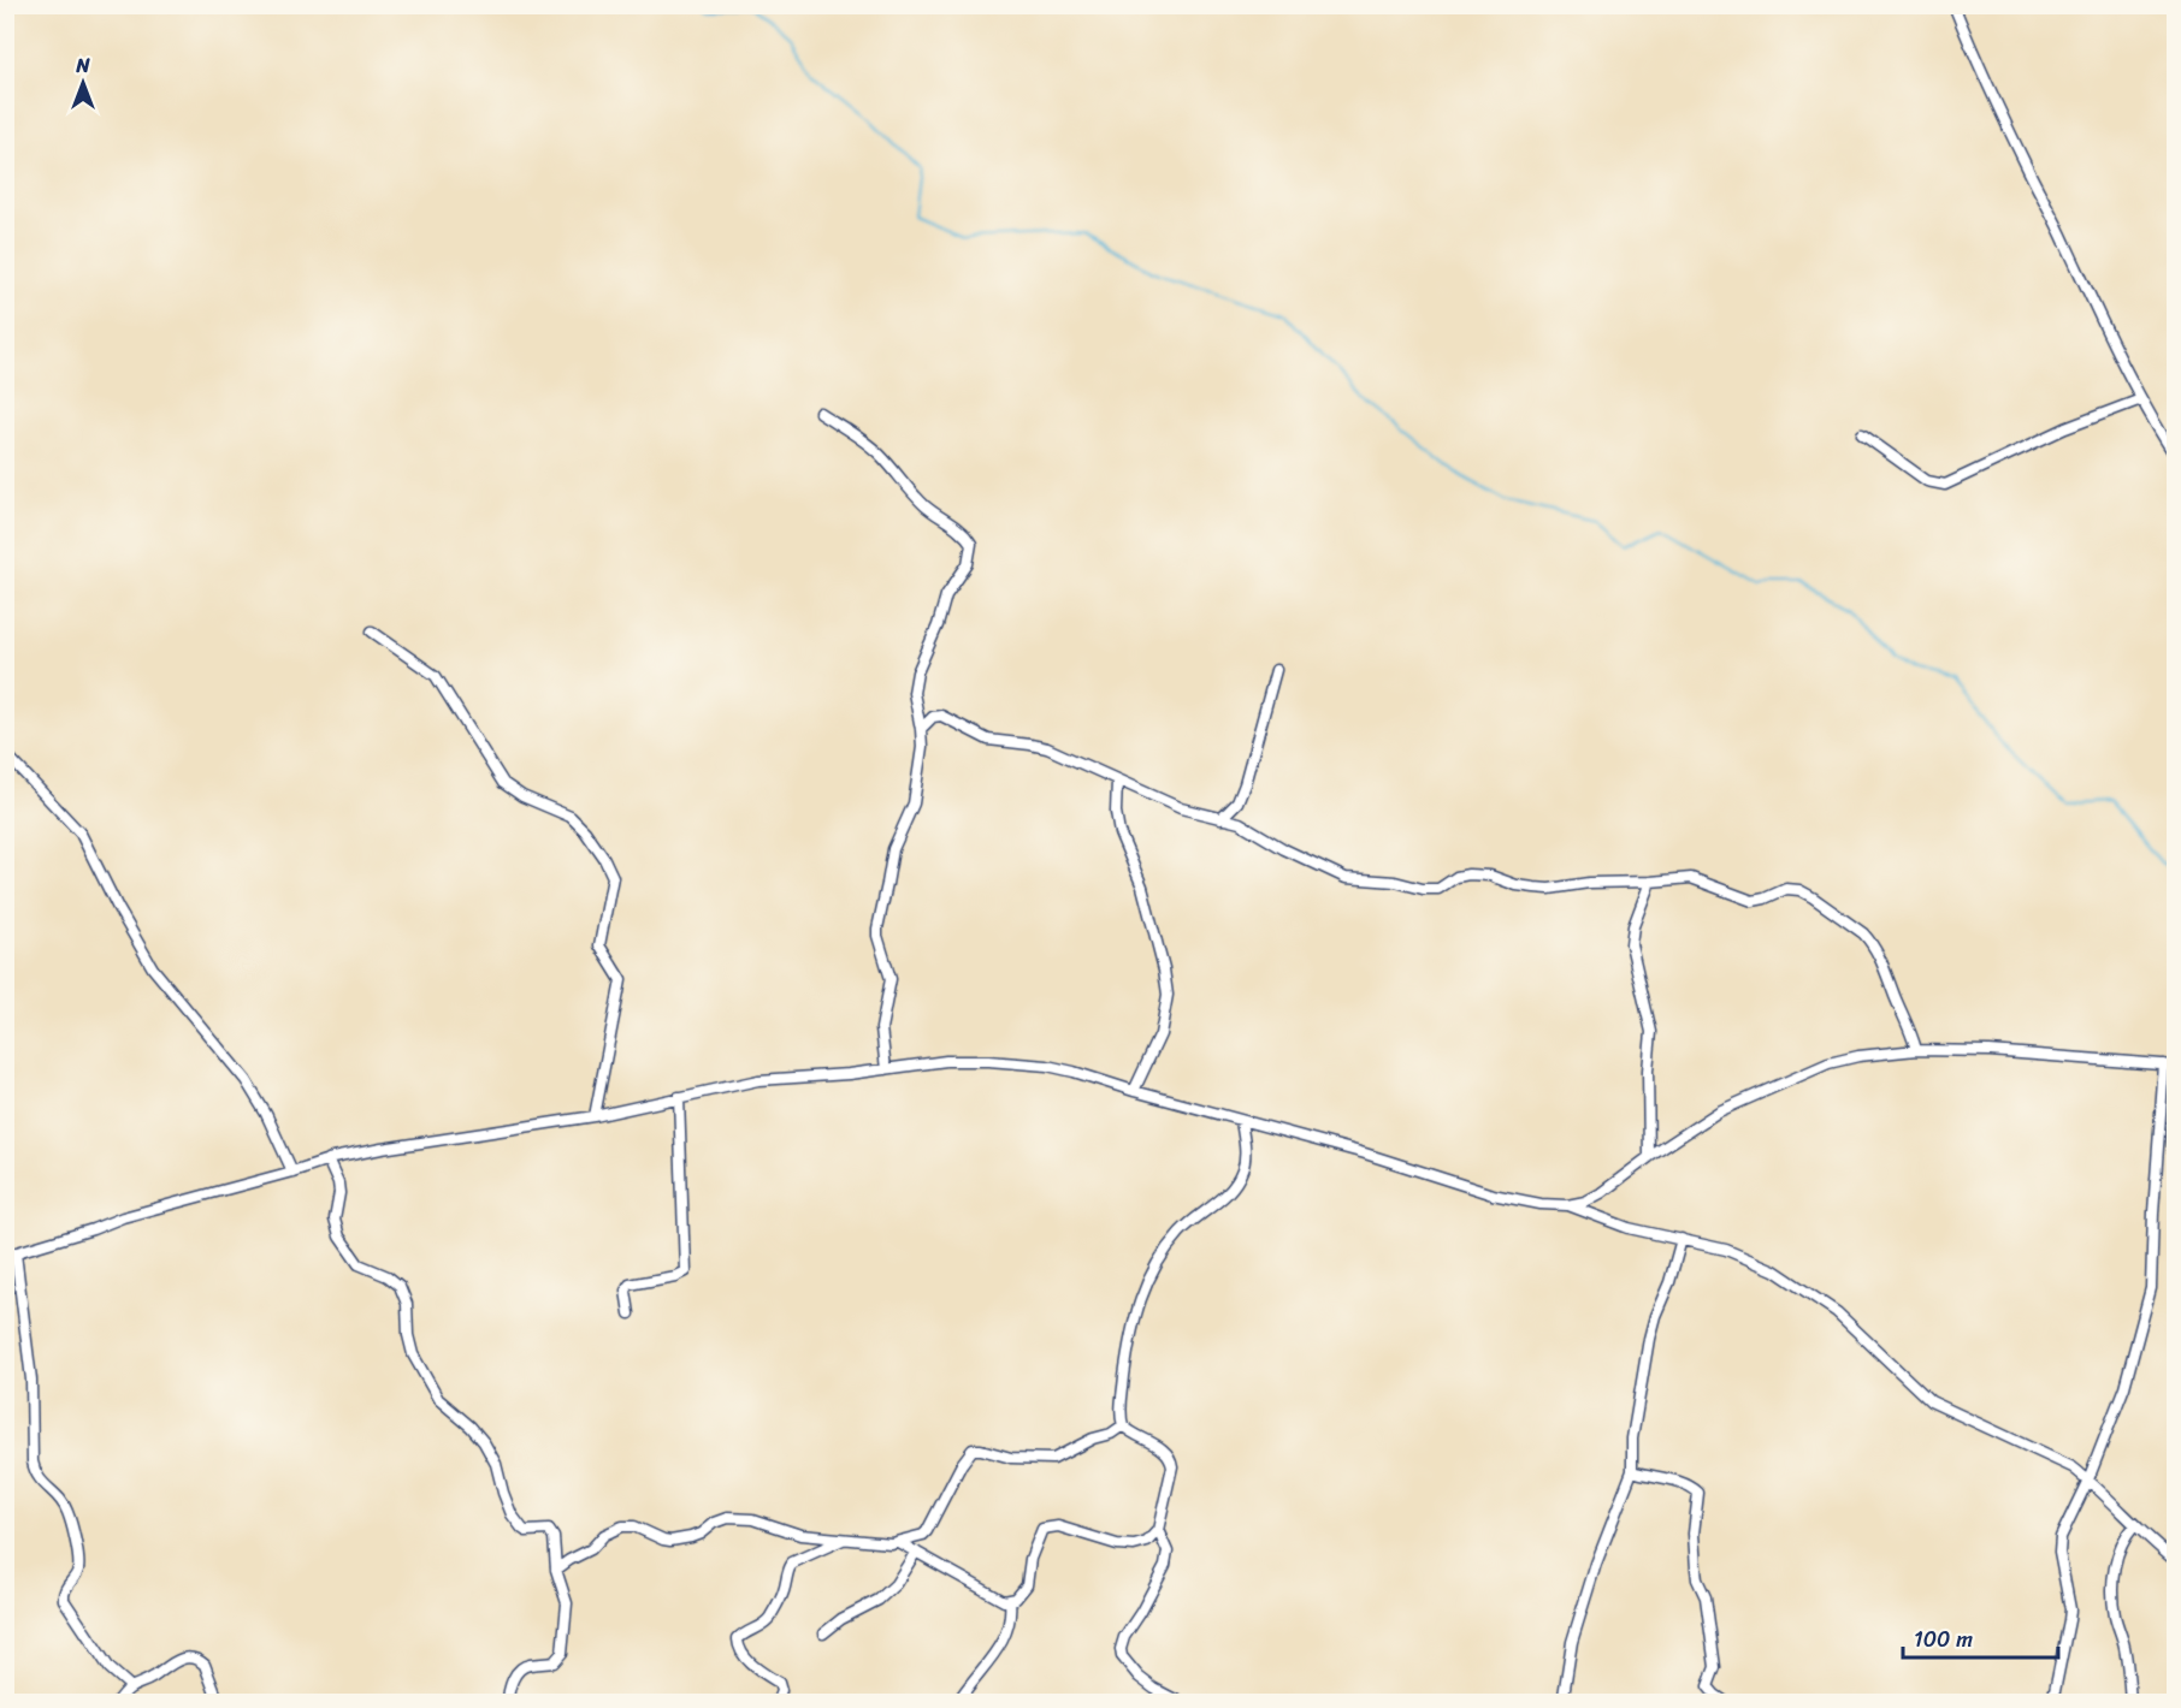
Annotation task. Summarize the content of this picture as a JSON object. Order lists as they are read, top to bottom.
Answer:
{
  "scale_bar": "100 m",
  "north": "top"
}
